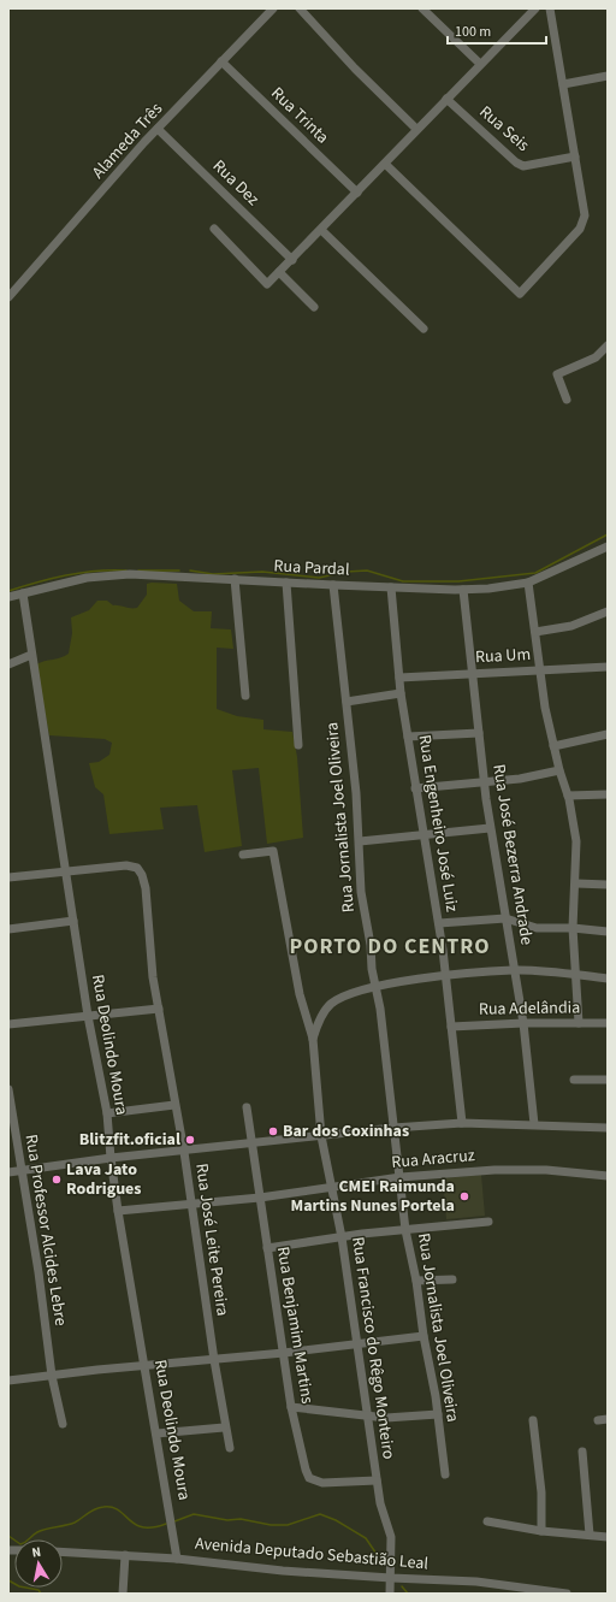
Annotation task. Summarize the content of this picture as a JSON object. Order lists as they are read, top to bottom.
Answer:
{
  "streets": {
    "street": [
      "Rua Trinta",
      "Rua Seis",
      "Alameda Três",
      "Rua Dez",
      "Rua Pardal",
      "Rua Um",
      "Rua Jornalista Joel Oliveira",
      "Rua Engenheiro José Luiz",
      "Rua José Bezerra Andrade",
      "Rua Adelândia",
      "Rua Deolindo Moura",
      "Rua Aracruz",
      "Rua Professor Alcides Lebre",
      "Rua José Leite Pereira",
      "Rua Benjamim Martins",
      "Rua Francisco do Rêgo Monteiro",
      "Avenida Deputado Sebastião Leal"
    ]
  },
  "crossings": [
    ["Rua Trinta", "Alameda Três"],
    ["Alameda Três", "Rua Dez"],
    ["Rua Pardal", "Rua Jornalista Joel Oliveira"],
    ["Rua Pardal", "Rua Engenheiro José Luiz"],
    ["Rua Pardal", "Rua José Bezerra Andrade"],
    ["Rua Pardal", "Rua Deolindo Moura"],
    ["Rua Um", "Rua Engenheiro José Luiz"],
    ["Rua Um", "Rua José Bezerra Andrade"],
    ["Rua Jornalista Joel Oliveira", "Rua Aracruz"],
    ["Rua Engenheiro José Luiz", "Rua Adelândia"],
    ["Rua José Bezerra Andrade", "Rua Adelândia"],
    ["Rua Deolindo Moura", "Rua Aracruz"],
    ["Rua Deolindo Moura", "Rua José Leite Pereira"],
    ["Rua Deolindo Moura", "Avenida Deputado Sebastião Leal"],
    ["Rua Aracruz", "Rua José Leite Pereira"],
    ["Rua Aracruz", "Rua Benjamim Martins"],
    ["Rua Aracruz", "Rua Francisco do Rêgo Monteiro"],
    ["Rua Benjamim Martins", "Rua Francisco do Rêgo Monteiro"],
    ["Rua Francisco do Rêgo Monteiro", "Avenida Deputado Sebastião Leal"]
  ],
  "districts": ["PORTO DO CENTRO"],
  "places": [
    "Bar dos Coxinhas",
    "Blitzfit.oficial",
    "Lava Jato Rodrigues",
    "CMEI Raimunda Martins Nunes Portela"
  ],
  "scale_bar": "100 m",
  "north": "top"
}
